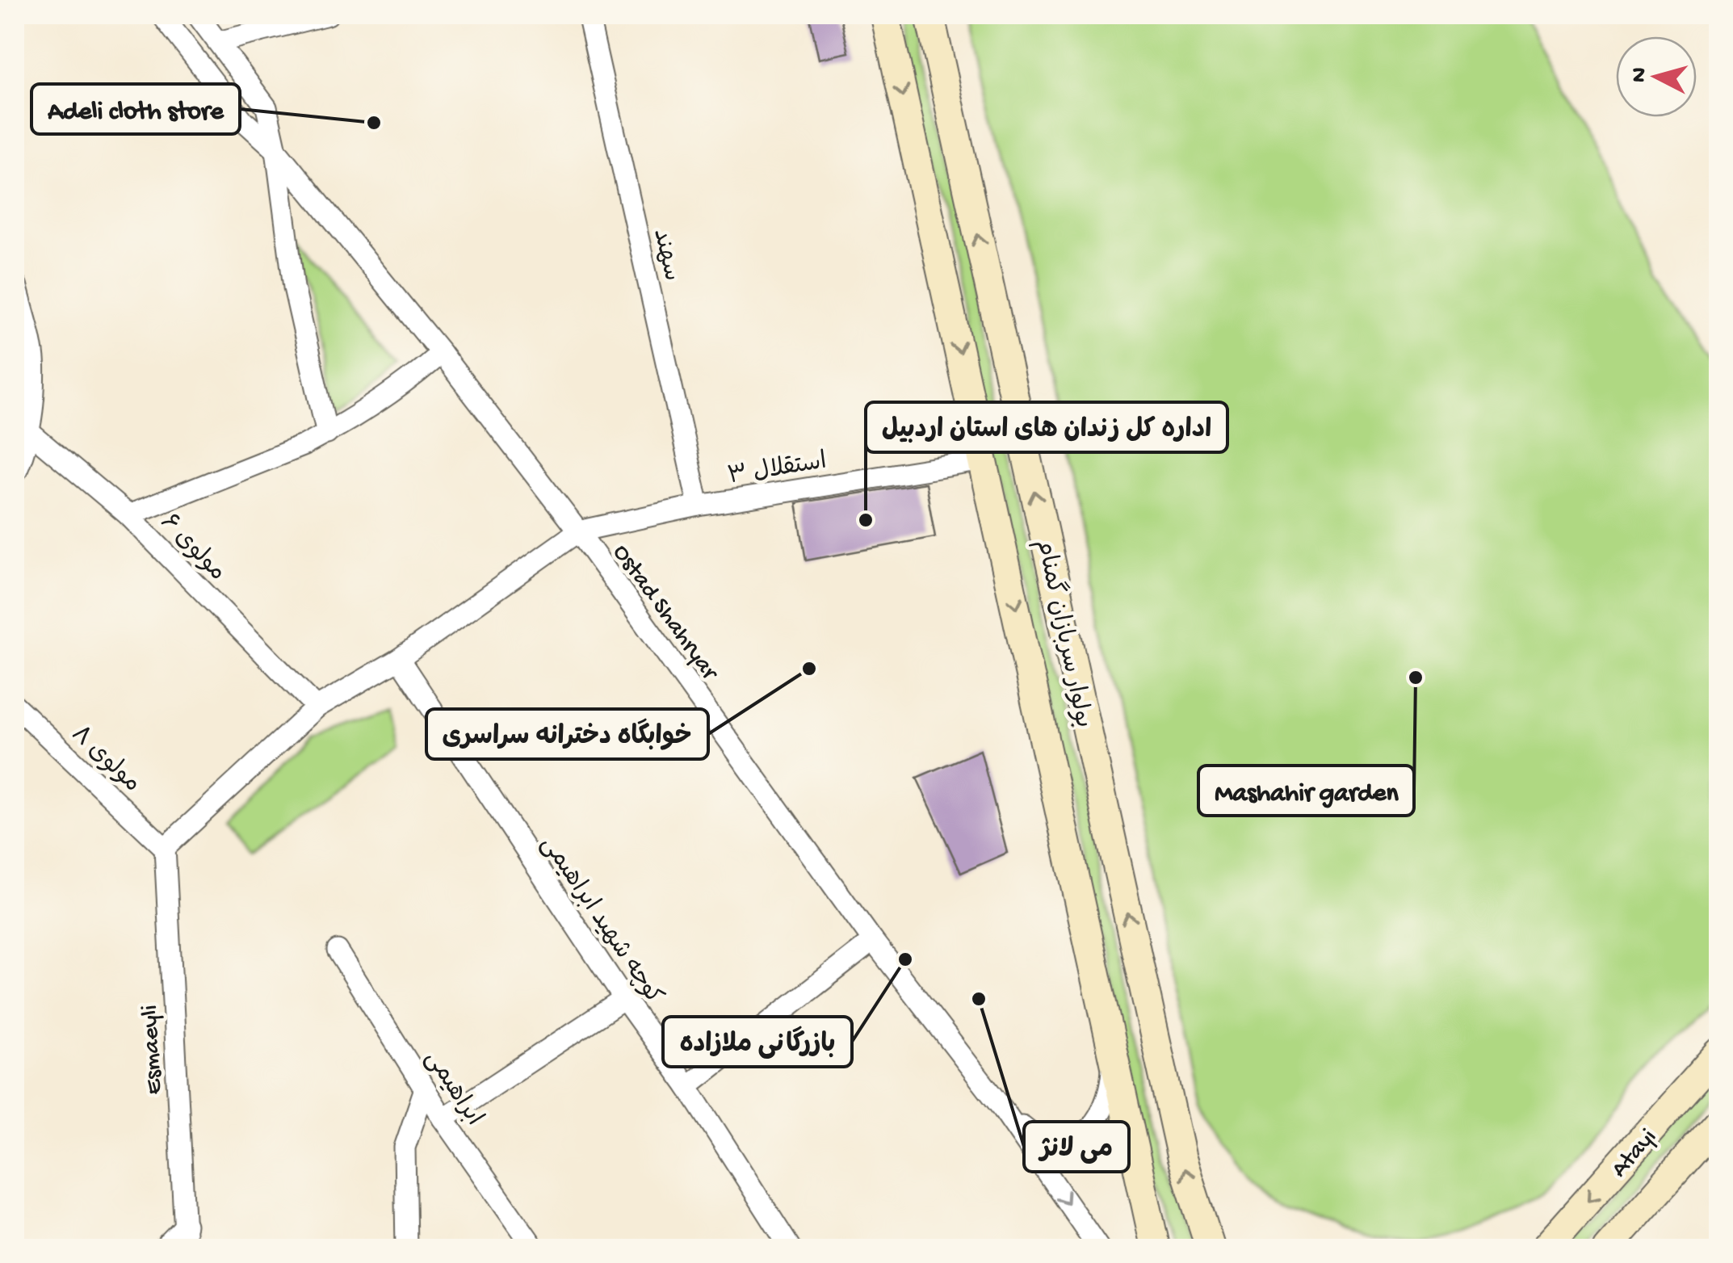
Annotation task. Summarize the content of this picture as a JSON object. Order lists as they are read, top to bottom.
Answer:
{
  "streets": {
    "main road": ["بولوار سربازان گمنام", "Atayi"],
    "street": [
      "سهند",
      "استقلال ۳",
      "مولوی ۶",
      "Ostad Shahryar",
      "مولوی ۸",
      "کوچه شهید ابراهیمی",
      "Esmaeyli",
      "ابراهیمی"
    ]
  },
  "crossings": [
    ["سهند", "استقلال ۳"],
    ["استقلال ۳", "Ostad Shahryar"],
    ["استقلال ۳", "بولوار سربازان گمنام"],
    ["مولوی ۸", "Esmaeyli"]
  ],
  "places": [
    "Adeli cloth store",
    "اداره کل زندان های استان اردبیل",
    "خوابگاه دخترانه سراسری",
    "Mashahir garden",
    "بازرگانی ملازاده",
    "می لانژ"
  ],
  "north": "left"
}
